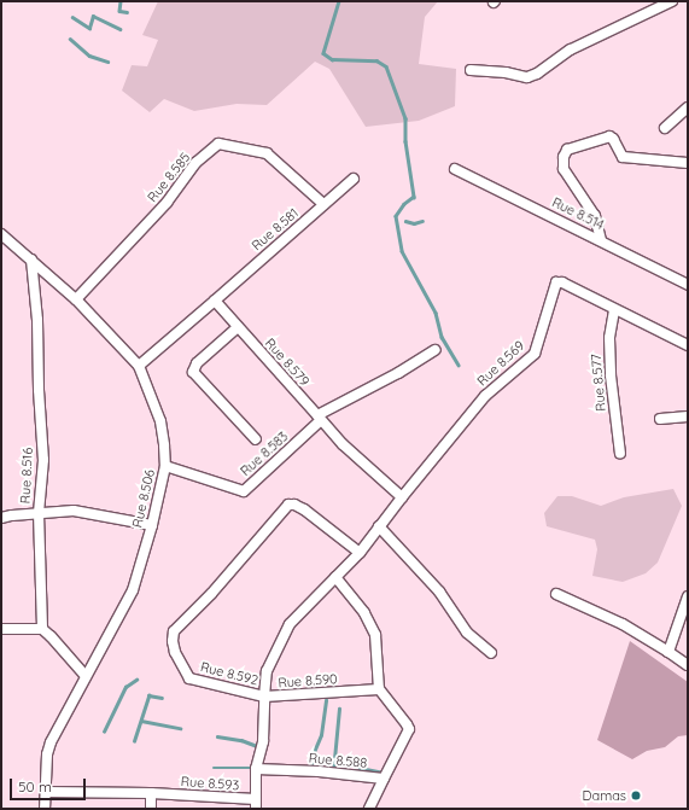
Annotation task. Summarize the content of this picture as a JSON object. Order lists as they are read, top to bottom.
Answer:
{
  "streets": {
    "street": [
      "Rue 8.585",
      "Rue 8.514",
      "Rue 8.581",
      "Rue 8.579",
      "Rue 8.569",
      "Rue 8.577",
      "Rue 8.583",
      "Rue 8.516",
      "Rue 8.506",
      "Rue 8.592",
      "Rue 8.590",
      "Rue 8.588",
      "Rue 8.593"
    ]
  },
  "crossings": [
    ["Rue 8.585", "Rue 8.581"],
    ["Rue 8.585", "Rue 8.506"],
    ["Rue 8.581", "Rue 8.579"],
    ["Rue 8.579", "Rue 8.569"],
    ["Rue 8.579", "Rue 8.583"],
    ["Rue 8.579", "Rue 8.590"],
    ["Rue 8.569", "Rue 8.577"],
    ["Rue 8.569", "Rue 8.590"],
    ["Rue 8.583", "Rue 8.506"],
    ["Rue 8.516", "Rue 8.506"],
    ["Rue 8.506", "Rue 8.593"],
    ["Rue 8.592", "Rue 8.590"],
    ["Rue 8.592", "Rue 8.588"],
    ["Rue 8.592", "Rue 8.593"]
  ],
  "places": ["Damas"],
  "scale_bar": "50 m"
}
